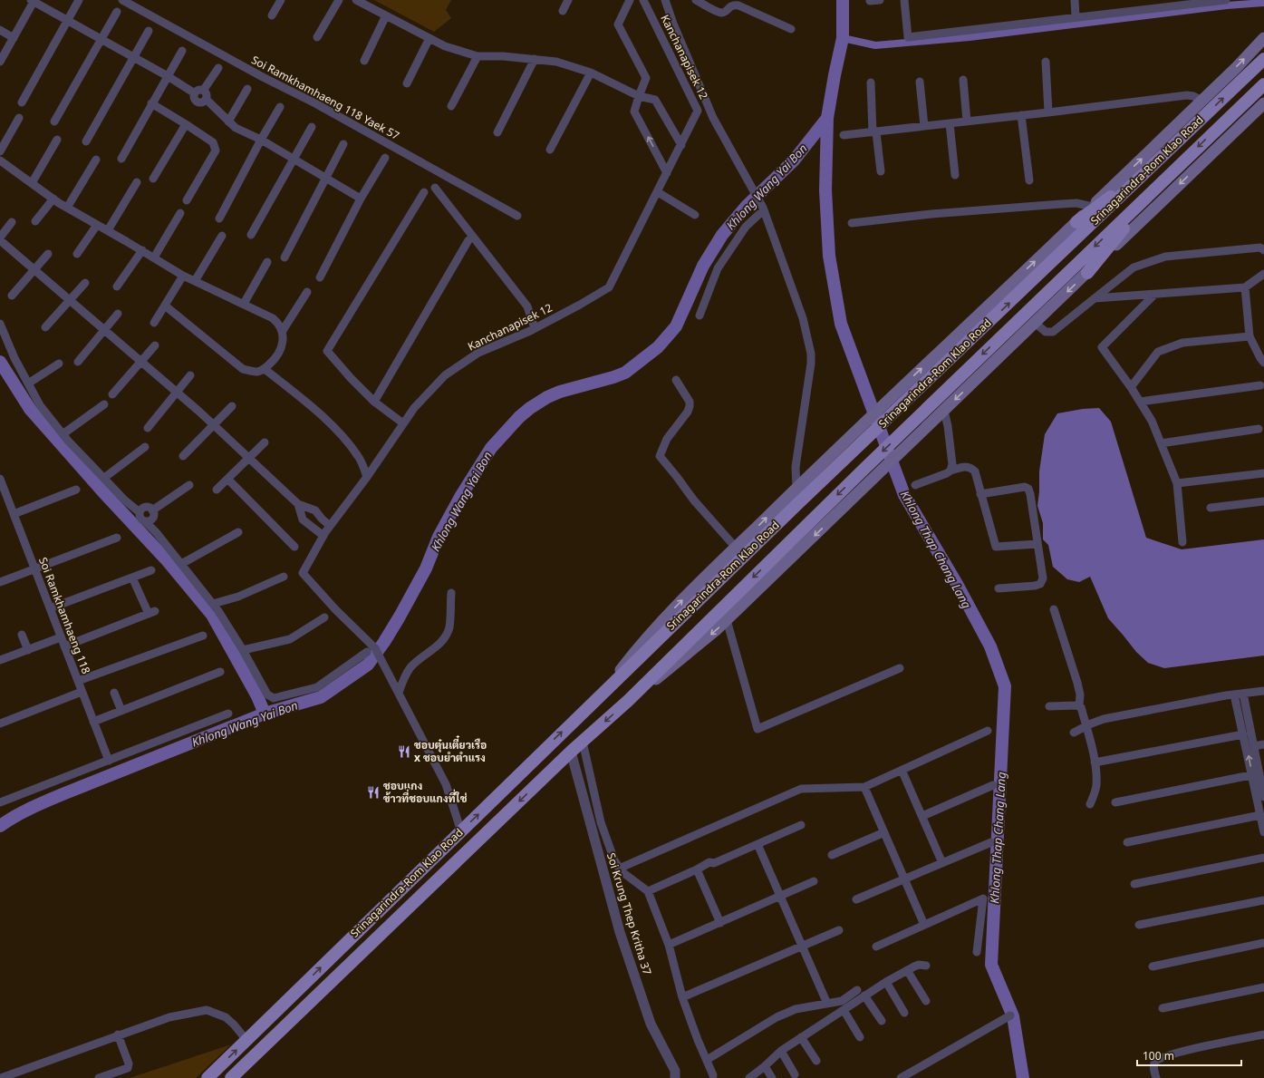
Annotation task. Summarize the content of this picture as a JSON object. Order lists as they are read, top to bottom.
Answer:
{
  "streets": {
    "main road": ["Srinagarindra-Rom Klao Road"],
    "street": [
      "Kanchanapisek 12",
      "Soi Ramkhamhaeng 118 Yaek 57",
      "Soi Ramkhamhaeng 118",
      "Soi Krung Thep Kritha 37"
    ]
  },
  "crossings": [
    ["Srinagarindra-Rom Klao Road", "Soi Krung Thep Kritha 37"]
  ],
  "water": ["Khlong Wang Yai Bon", "Khlong Thap Chang Lang"],
  "places": {
    "restaurant": ["ชอบตุ๋นเตี๋ยวเรือ x ชอบยำตำแรง", "ชอบแกง ข้าวที่ชอบแกงที่ใช่"]
  },
  "scale_bar": "100 m"
}
